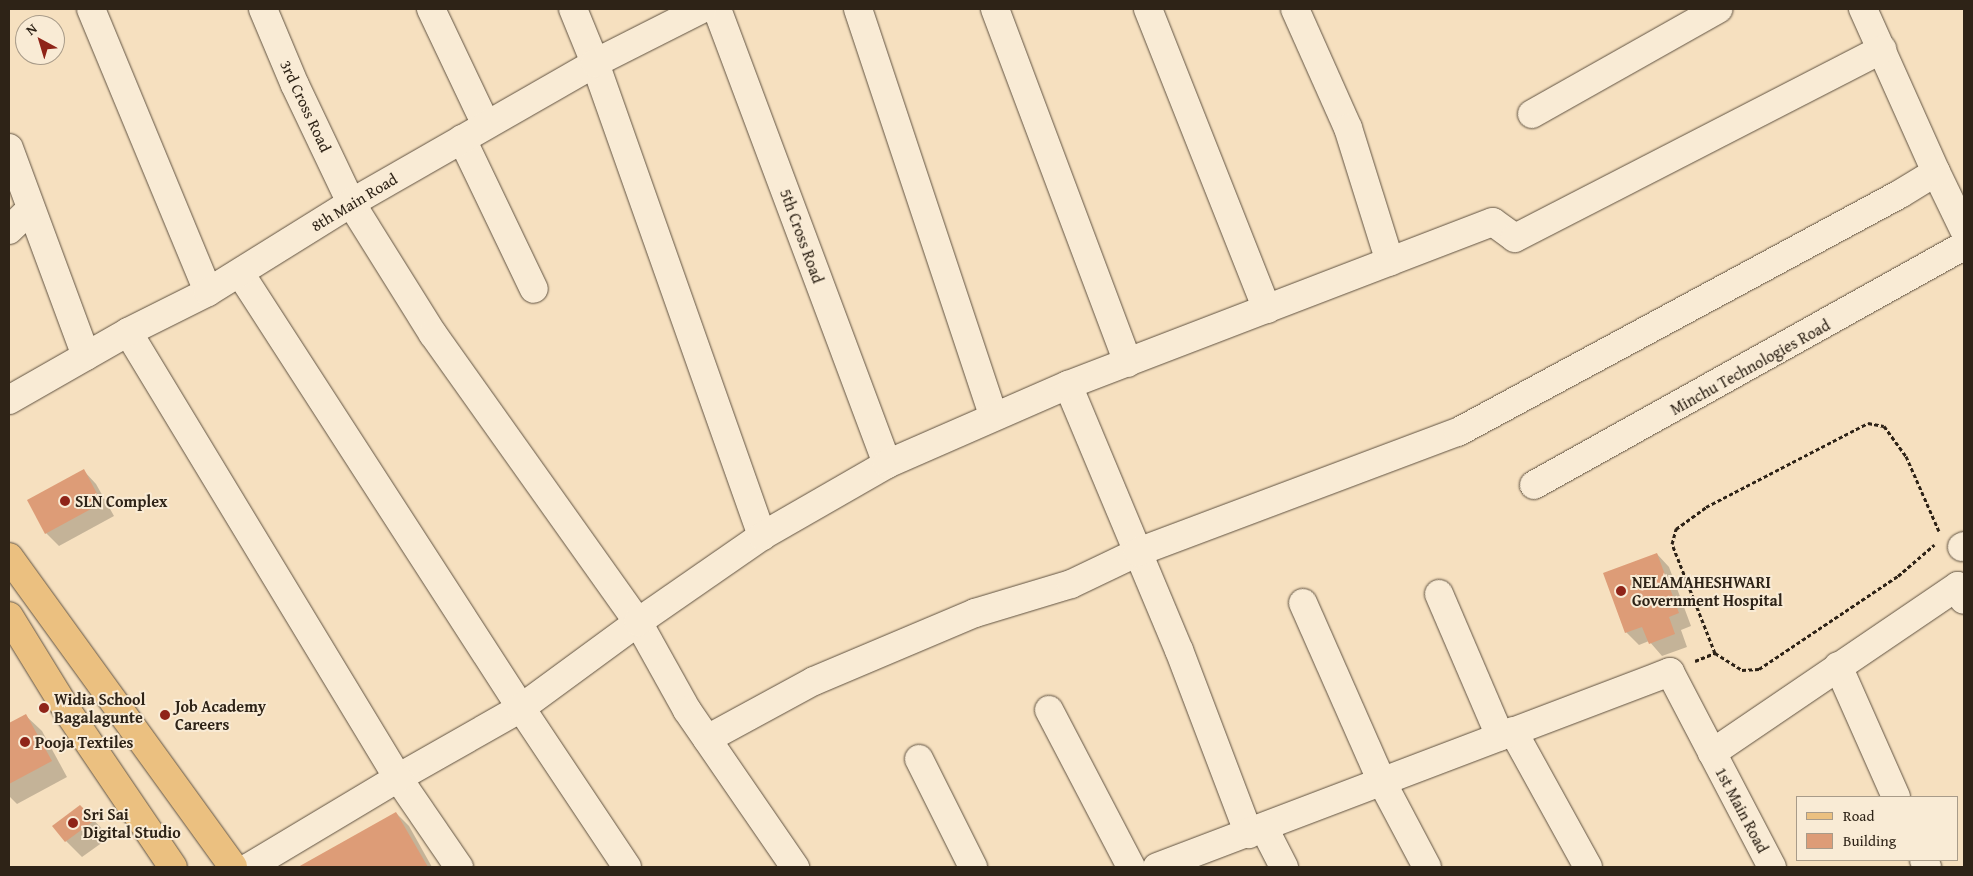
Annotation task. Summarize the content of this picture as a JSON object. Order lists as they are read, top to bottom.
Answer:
{
  "streets": {
    "street": [
      "3rd Cross Road",
      "8th Main Road",
      "5th Cross Road",
      "Minchu Technologies Road",
      "1st Main Road"
    ]
  },
  "crossings": [
    ["3rd Cross Road", "8th Main Road"]
  ],
  "places": [
    "SLN Complex",
    "NELAMAHESHWARI Government Hospital",
    "Widia School Bagalagunte",
    "Job Academy Careers",
    "Pooja Textiles",
    "Sri Sai Digital Studio"
  ],
  "legend": ["Road", "Building"],
  "north": "top left"
}
